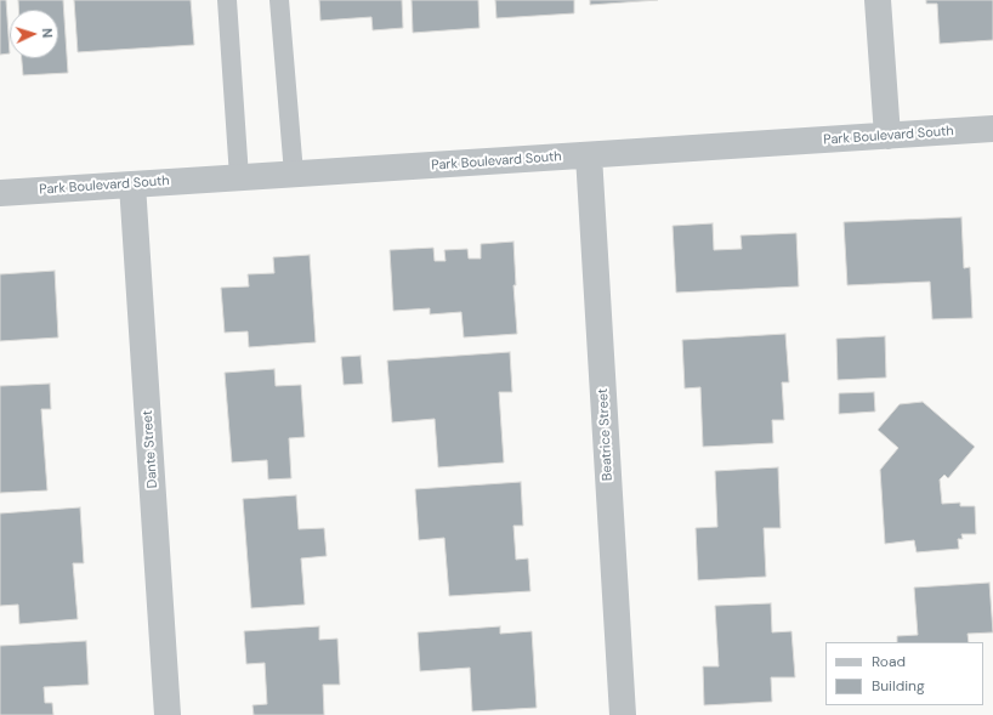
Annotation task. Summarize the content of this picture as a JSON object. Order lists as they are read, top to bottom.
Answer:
{
  "streets": {
    "street": ["Park Boulevard South", "Beatrice Street", "Dante Street"]
  },
  "crossings": [
    ["Park Boulevard South", "Beatrice Street"],
    ["Park Boulevard South", "Dante Street"]
  ],
  "legend": ["Road", "Building"],
  "north": "right"
}
